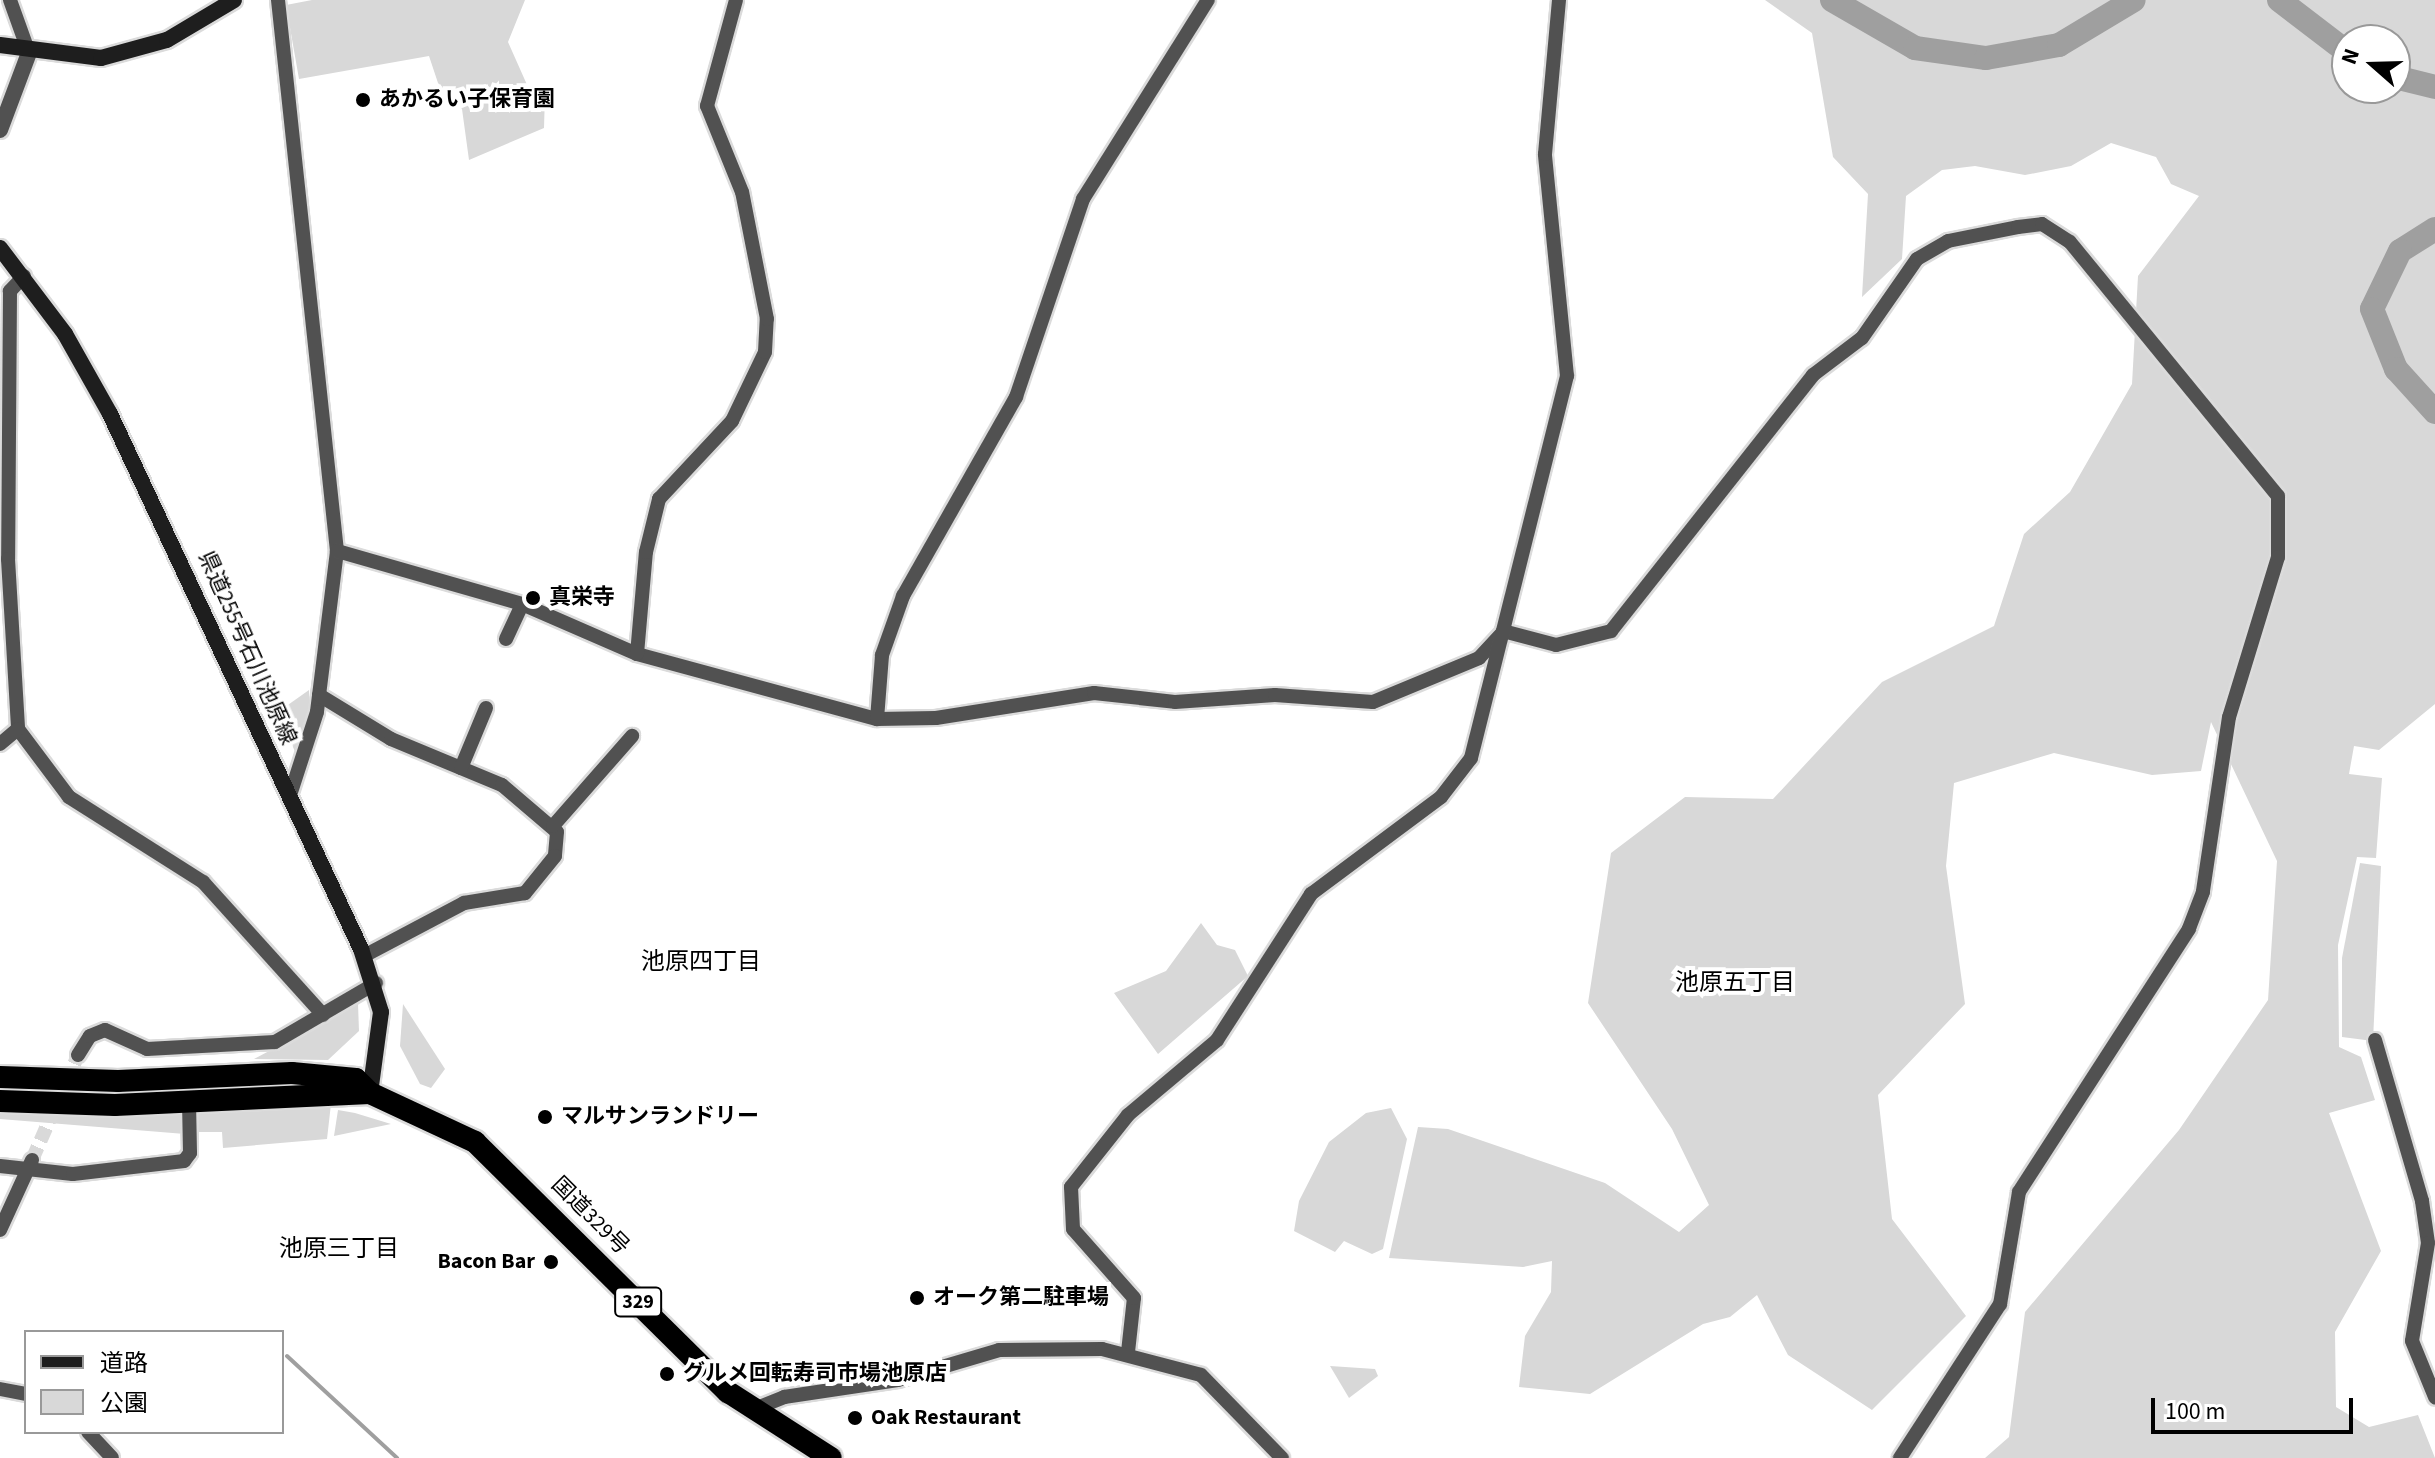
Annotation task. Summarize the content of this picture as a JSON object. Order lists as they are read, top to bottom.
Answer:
{
  "streets": {
    "highway": ["国道329号", "329"],
    "main road": ["県道255号石川池原線"]
  },
  "crossings": [
    ["県道255号石川池原線", "国道329号"]
  ],
  "districts": ["池原四丁目", "池原五丁目", "池原三丁目"],
  "places": [
    "あかるい子保育園",
    "真栄寺",
    "マルサンランドリー",
    "Bacon Bar",
    "オーク第二駐車場",
    "グルメ回転寿司市場池原店",
    "Oak Restaurant"
  ],
  "legend": ["道路", "公園"],
  "scale_bar": "100 m",
  "north": "left"
}
